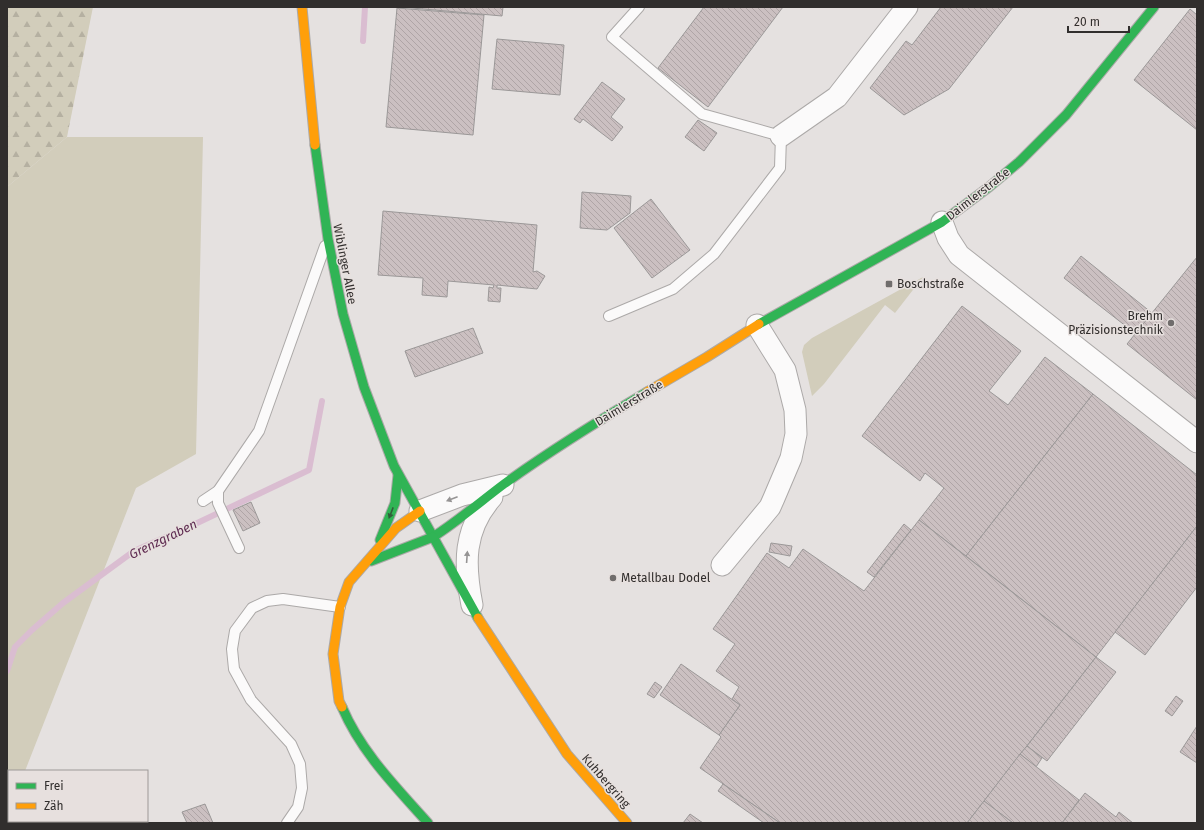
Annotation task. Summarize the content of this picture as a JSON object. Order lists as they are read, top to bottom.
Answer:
{
  "streets": {
    "main road": ["Daimlerstraße", "Wiblinger Allee", "Kuhbergring"]
  },
  "crossings": [
    ["Daimlerstraße", "Wiblinger Allee"],
    ["Daimlerstraße", "Kuhbergring"],
    ["Wiblinger Allee", "Kuhbergring"]
  ],
  "water": ["Grenzgraben"],
  "places": {
    "transit": ["Boschstraße"],
    "other": ["Brehm Präzisionstechnik", "Metallbau Dodel"]
  },
  "legend": ["Frei", "Zäh"],
  "scale_bar": "20 m"
}
